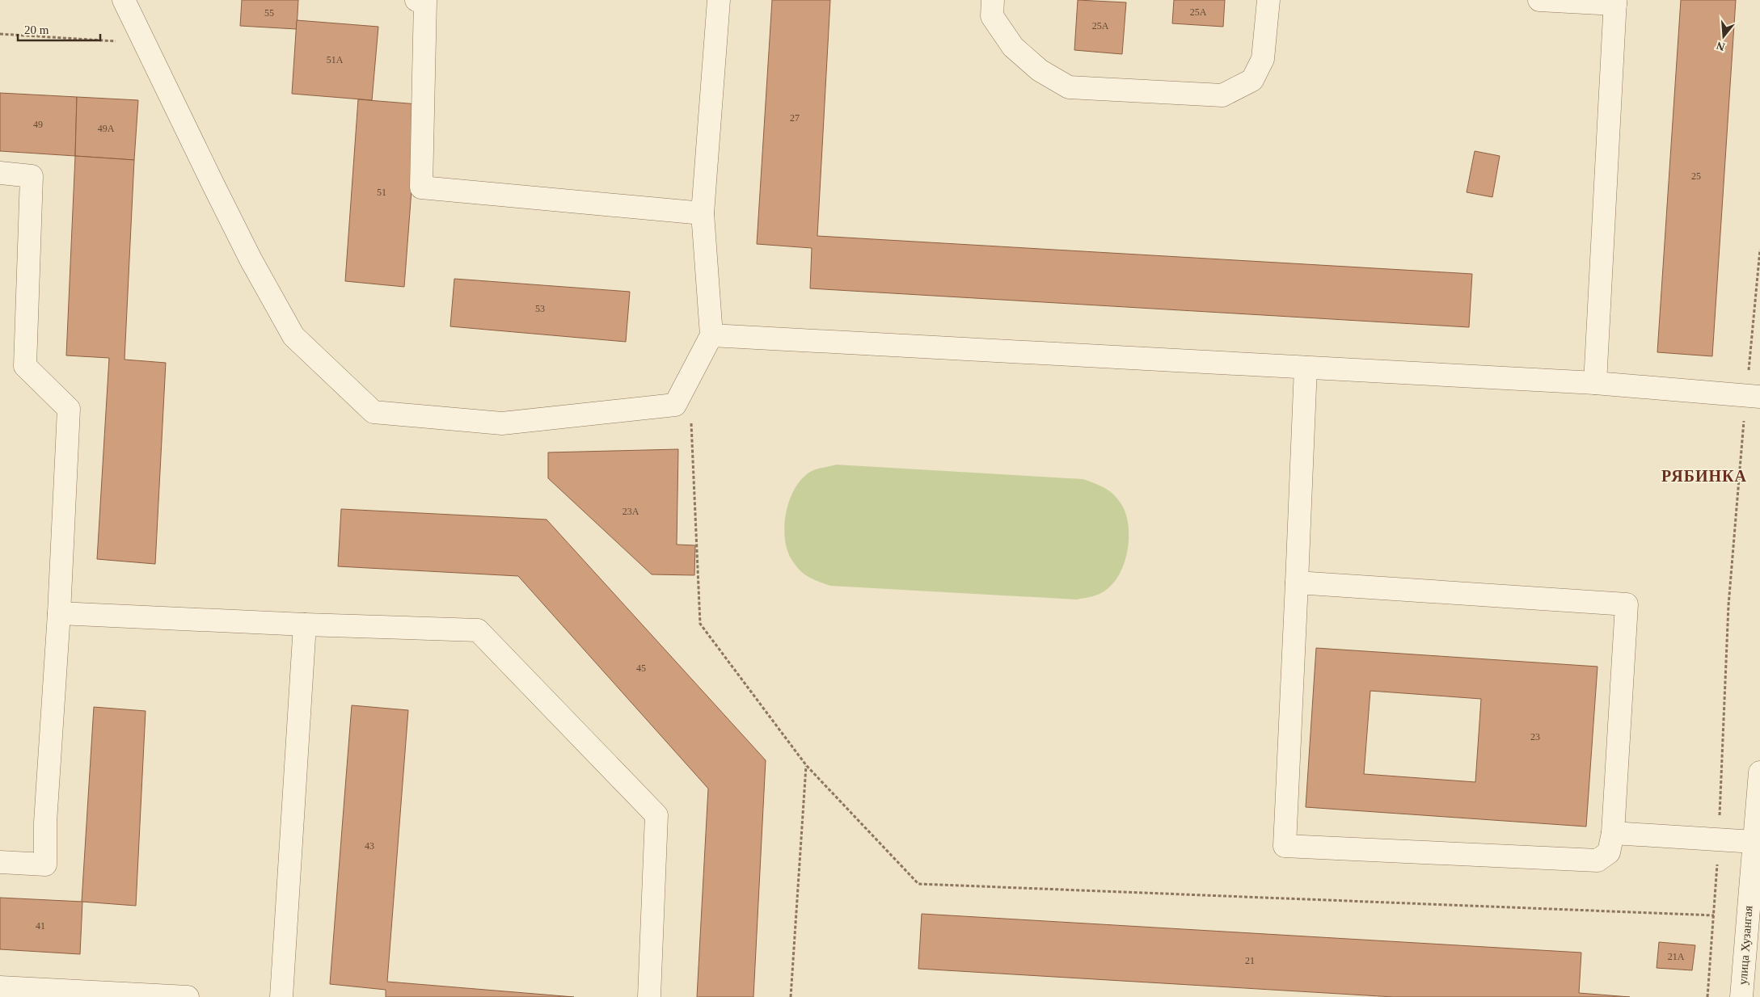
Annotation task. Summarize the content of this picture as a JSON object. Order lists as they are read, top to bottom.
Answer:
{
  "streets": {
    "street": ["улица Хузангая"]
  },
  "districts": ["РЯБИНКА"],
  "house_numbers": [
    "25А",
    "55",
    "25А",
    "51А",
    "27",
    "49",
    "49А",
    "25",
    "51",
    "53",
    "23А",
    "45",
    "23",
    "43",
    "41",
    "21А",
    "21"
  ],
  "scale_bar": "20 m",
  "north": "bottom"
}
